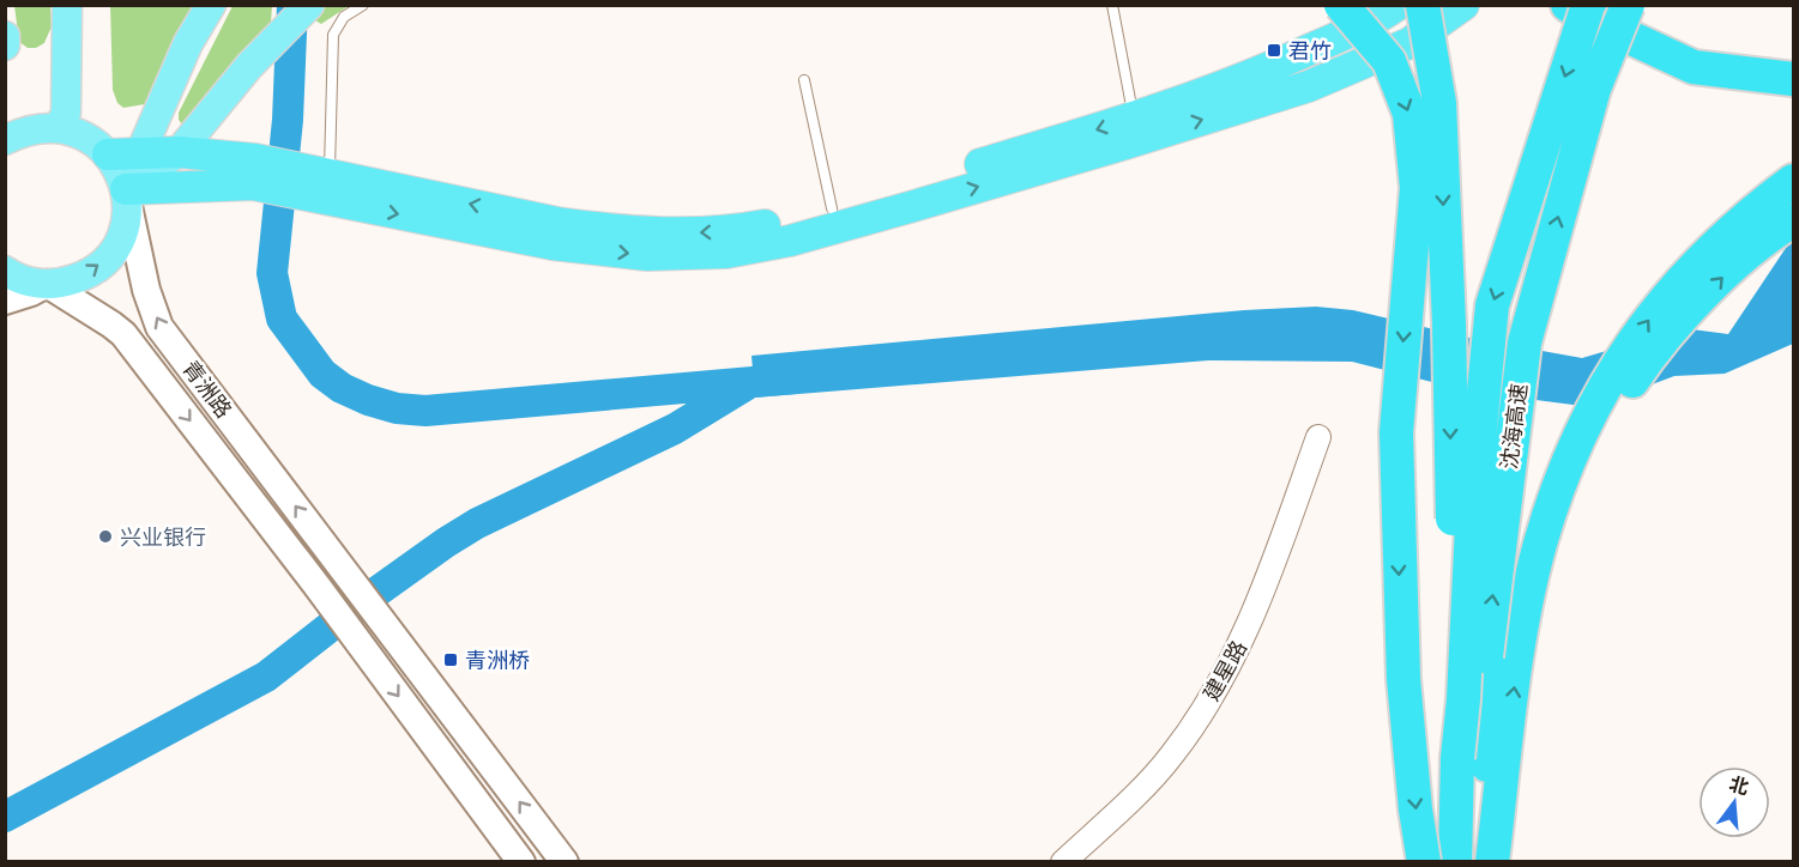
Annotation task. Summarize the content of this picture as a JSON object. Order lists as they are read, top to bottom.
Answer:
{
  "streets": {
    "highway": ["沈海高速"],
    "main road": ["青洲路"],
    "street": ["建星路"]
  },
  "places": {
    "transit": ["君竹", "青洲桥"],
    "other": ["兴业银行"]
  },
  "north": "top"
}
